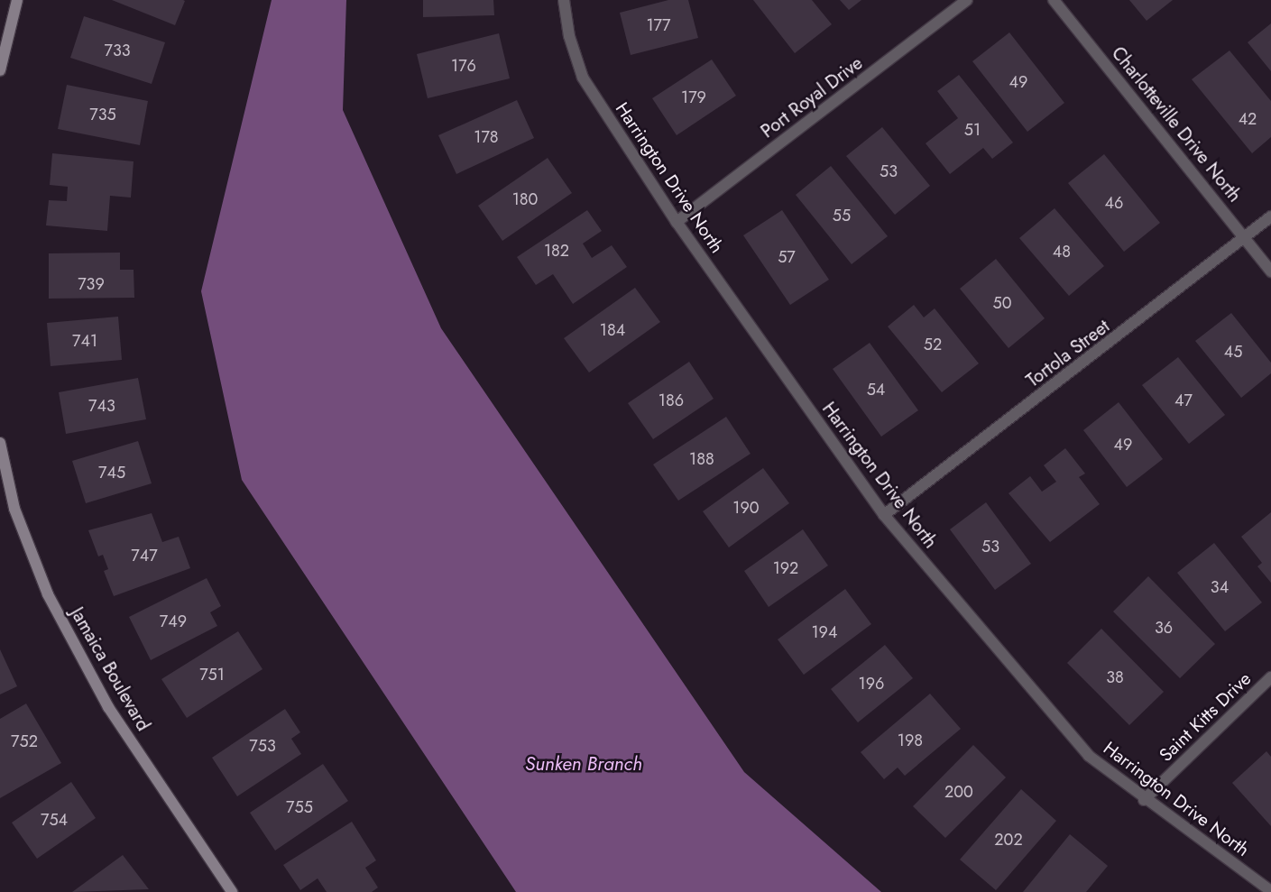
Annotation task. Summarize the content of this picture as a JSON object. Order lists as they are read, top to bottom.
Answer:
{
  "streets": {
    "street": [
      "Port Royal Drive",
      "Charlotteville Drive North",
      "Harrington Drive North",
      "Tortola Street",
      "Jamaica Boulevard",
      "Saint Kitts Drive"
    ]
  },
  "crossings": [
    ["Port Royal Drive", "Harrington Drive North"],
    ["Charlotteville Drive North", "Tortola Street"],
    ["Harrington Drive North", "Tortola Street"],
    ["Harrington Drive North", "Saint Kitts Drive"]
  ],
  "water": ["Sunken Branch"],
  "house_numbers": [
    "177",
    "733",
    "176",
    "49",
    "179",
    "735",
    "42",
    "51",
    "178",
    "53",
    "180",
    "46",
    "55",
    "182",
    "48",
    "57",
    "739",
    "50",
    "184",
    "741",
    "52",
    "45",
    "54",
    "186",
    "47",
    "743",
    "49",
    "188",
    "745",
    "190",
    "53",
    "747",
    "192",
    "34",
    "749",
    "36",
    "194",
    "751",
    "38",
    "196",
    "198",
    "752",
    "753",
    "200",
    "755",
    "754",
    "202"
  ]
}
